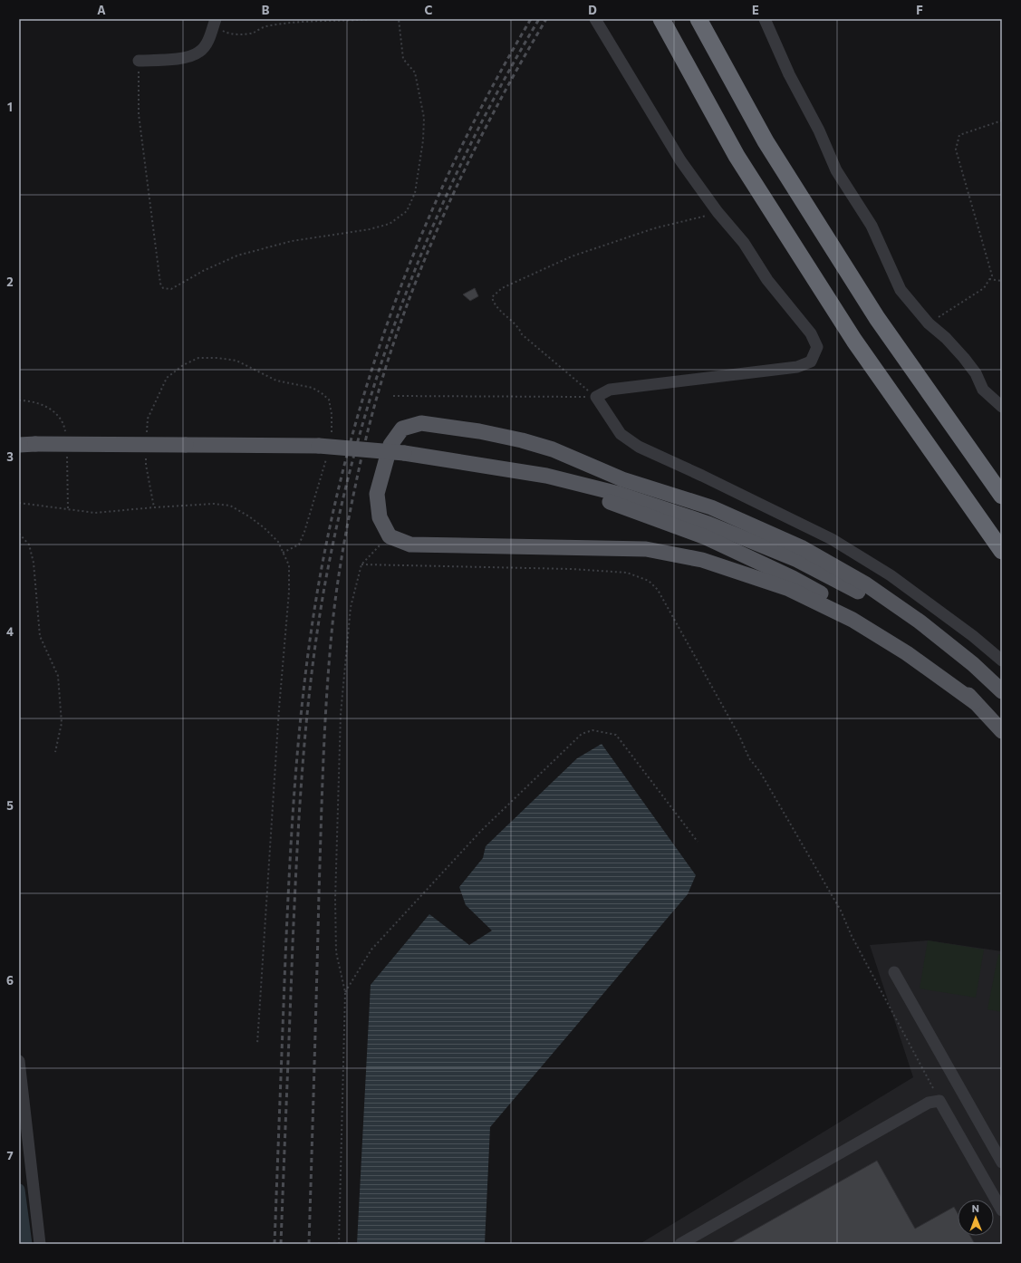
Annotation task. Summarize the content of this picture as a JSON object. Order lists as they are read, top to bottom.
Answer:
{
  "north": "top",
  "grid": {
    "columns": [
      "A",
      "B",
      "C",
      "D",
      "E",
      "F"
    ],
    "rows": [
      "1",
      "2",
      "3",
      "4",
      "5",
      "6",
      "7"
    ]
  }
}
